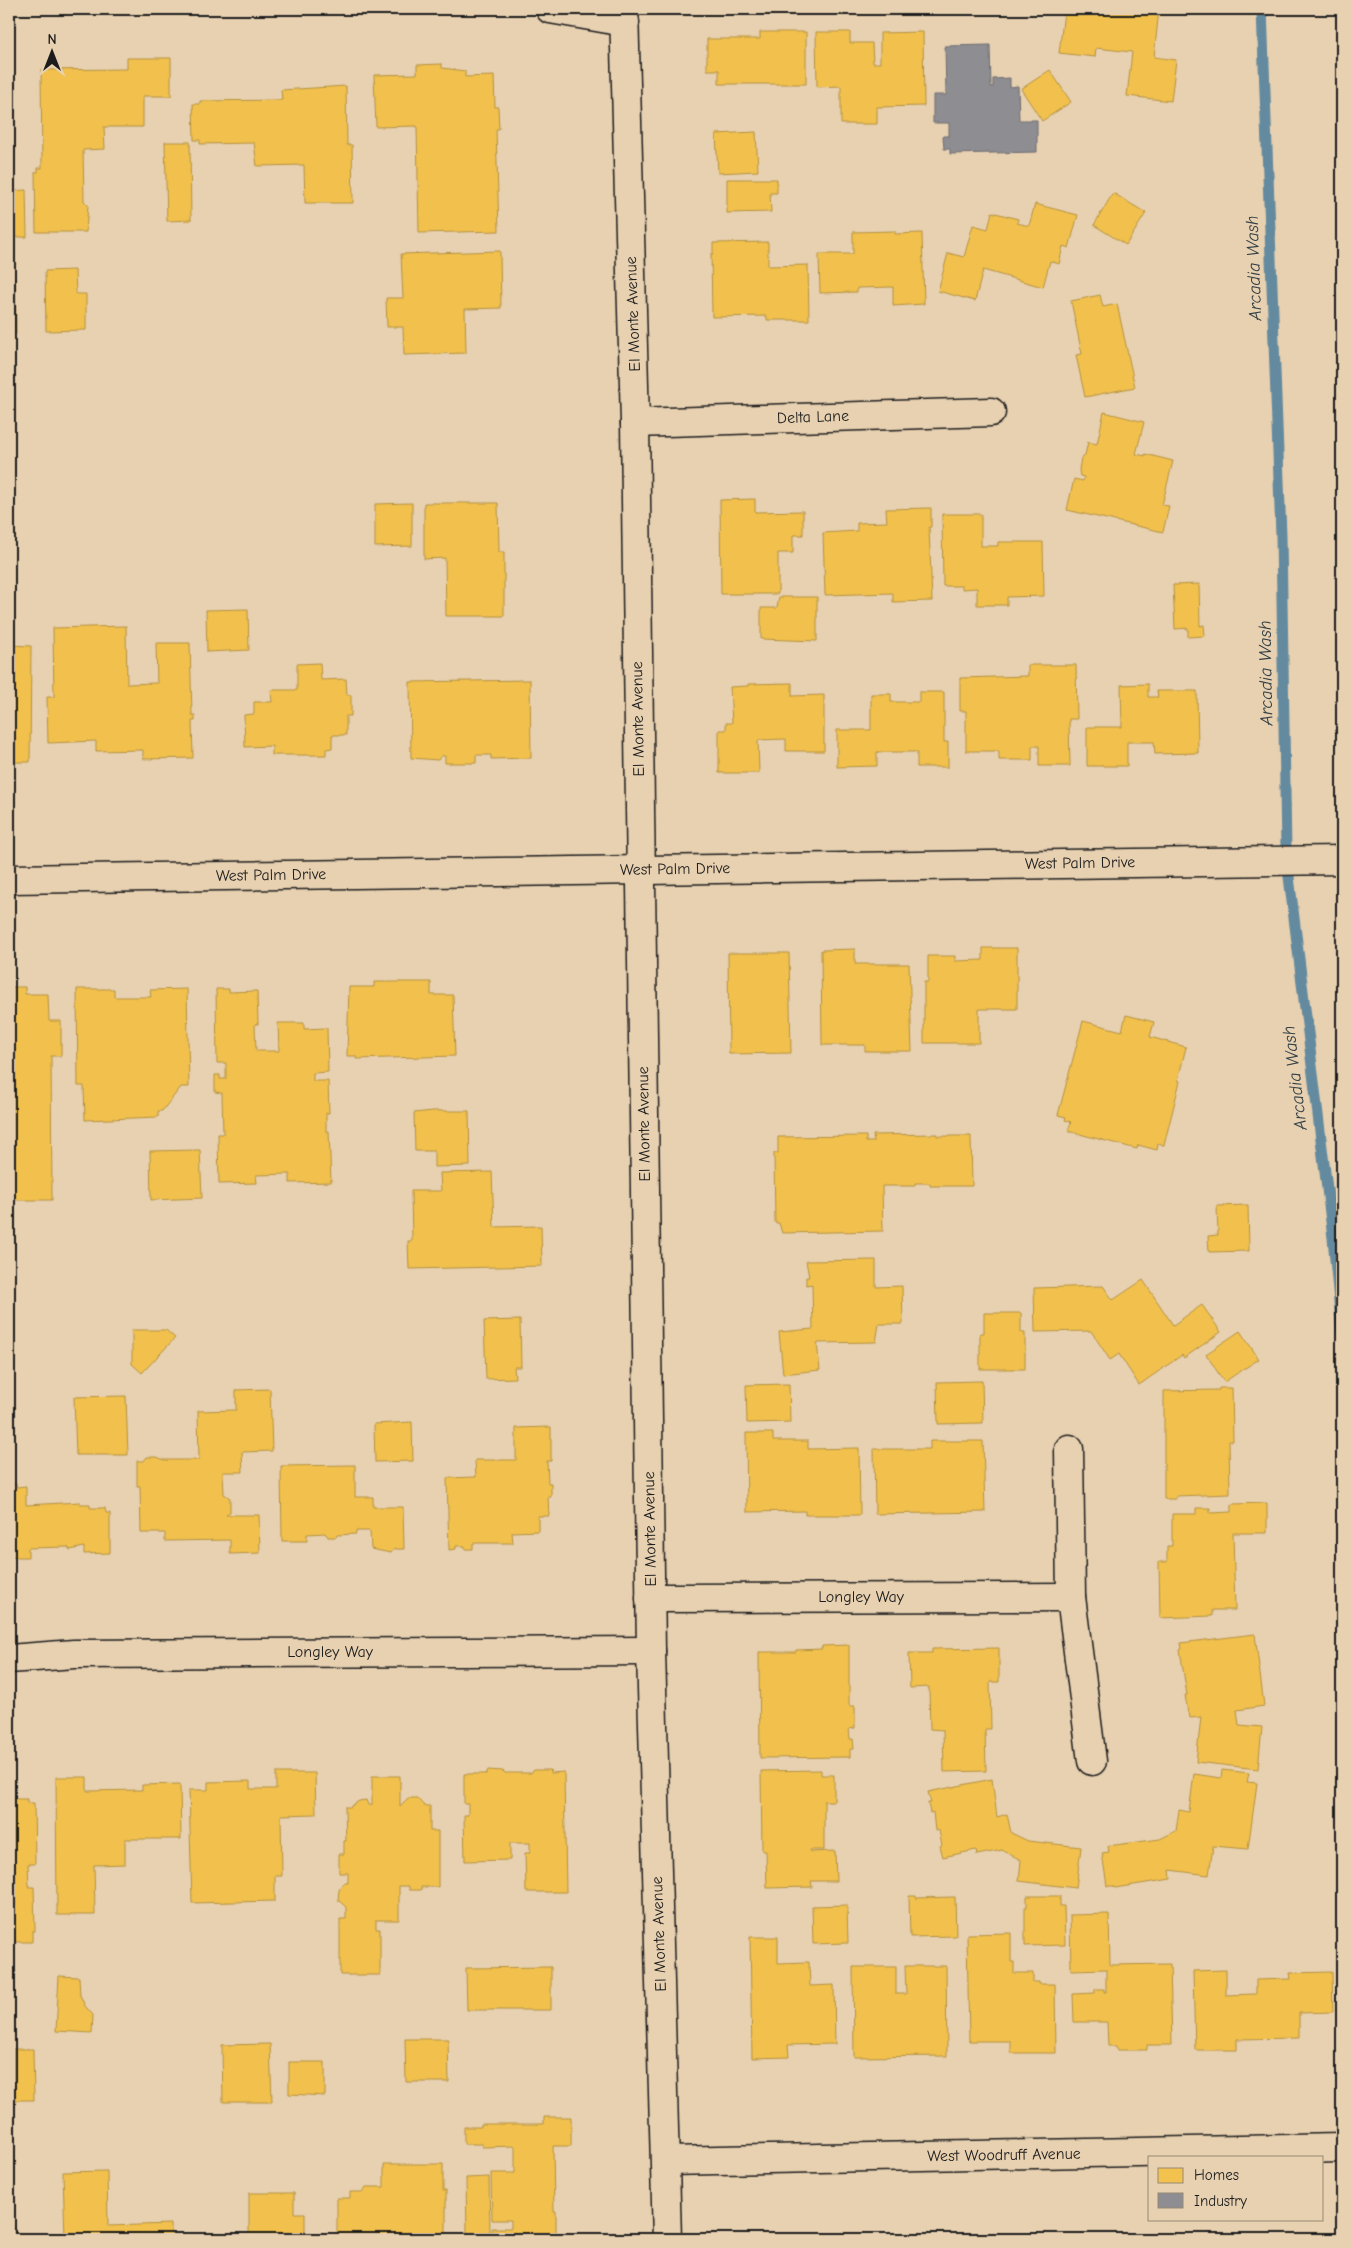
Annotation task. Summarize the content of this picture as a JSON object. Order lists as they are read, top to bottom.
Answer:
{
  "streets": {
    "street": [
      "El Monte Avenue",
      "Delta Lane",
      "West Palm Drive",
      "Longley Way",
      "West Woodruff Avenue"
    ]
  },
  "crossings": [
    ["El Monte Avenue", "Delta Lane"],
    ["El Monte Avenue", "West Palm Drive"],
    ["El Monte Avenue", "Longley Way"],
    ["El Monte Avenue", "West Woodruff Avenue"]
  ],
  "water": ["Arcadia Wash"],
  "legend": ["Homes", "Industry"],
  "north": "top"
}
